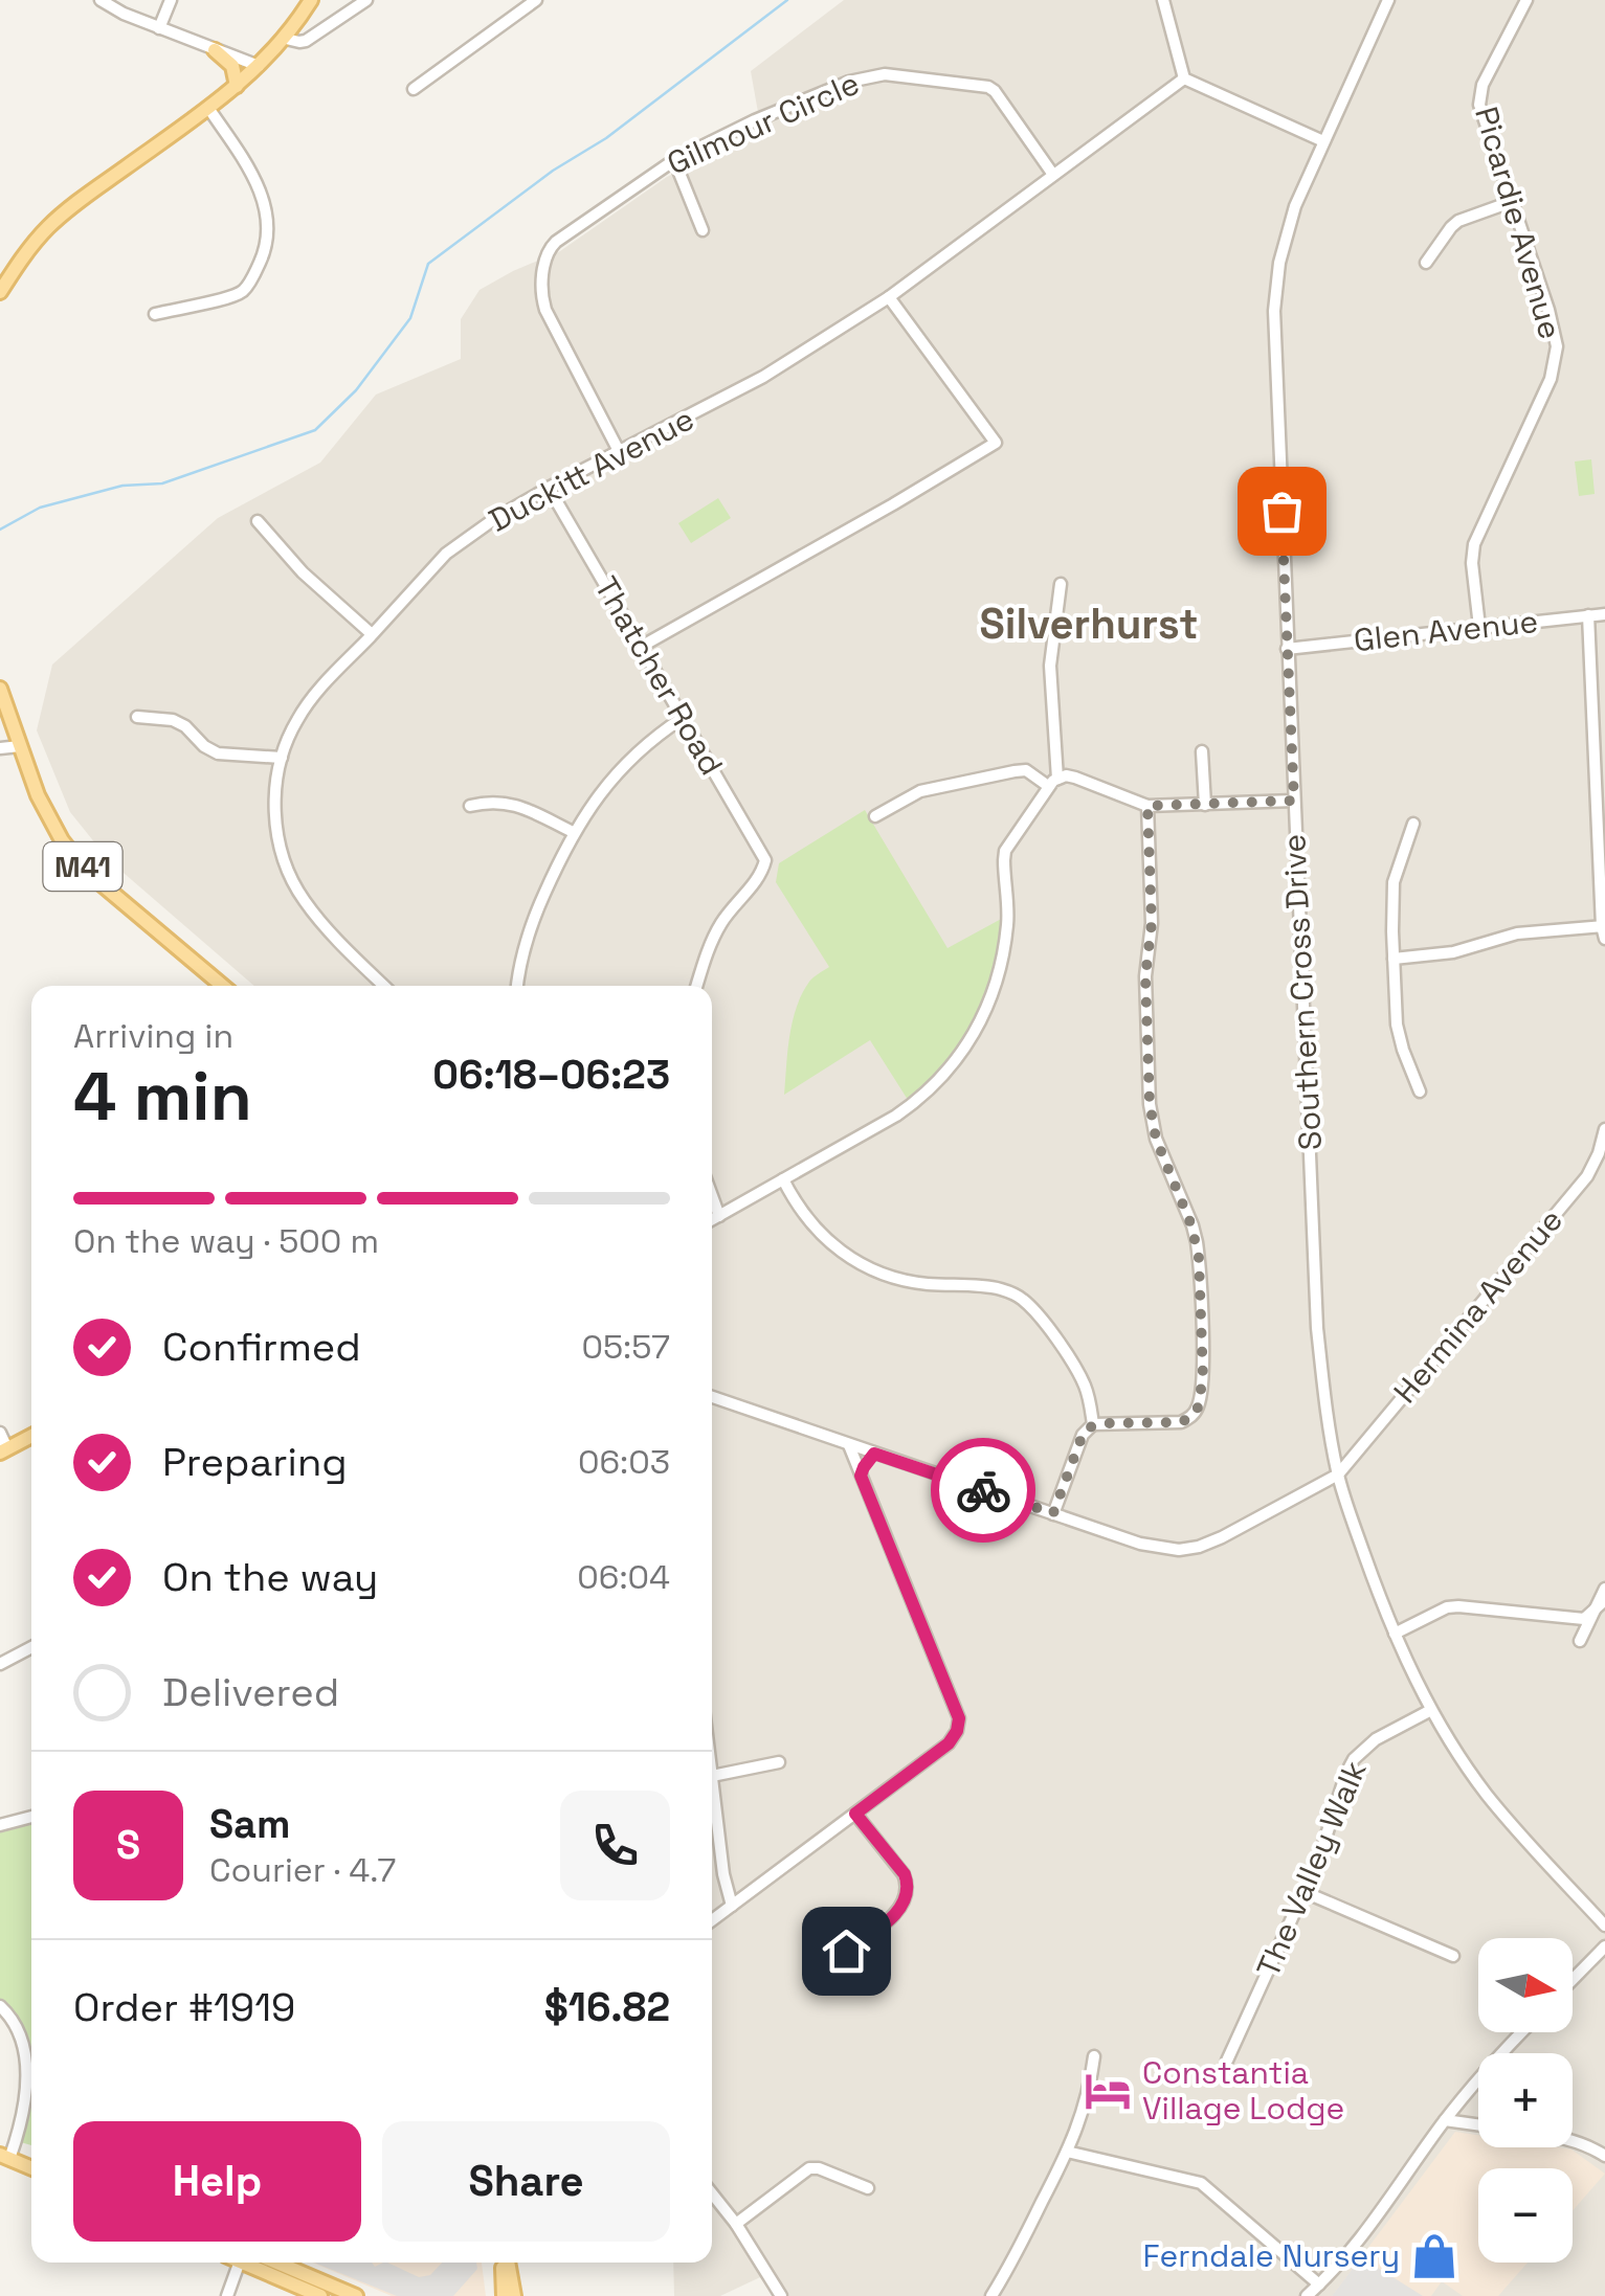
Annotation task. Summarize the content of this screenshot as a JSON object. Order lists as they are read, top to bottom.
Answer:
{
  "streets": {
    "main road": ["M41"],
    "street": [
      "Gilmour Circle",
      "Picardie Avenue",
      "Duckitt Avenue",
      "Glen Avenue",
      "Thatcher Road",
      "Southern Cross Drive",
      "Hermina Avenue",
      "The Valley Walk"
    ]
  },
  "crossings": [
    ["Gilmour Circle", "Duckitt Avenue"],
    ["Picardie Avenue", "Glen Avenue"],
    ["Duckitt Avenue", "Thatcher Road"],
    ["Glen Avenue", "Southern Cross Drive"],
    ["Southern Cross Drive", "Hermina Avenue"],
    ["Southern Cross Drive", "The Valley Walk"]
  ],
  "districts": ["Silverhurst"],
  "places": {
    "hotel": ["Constantia Village Lodge"],
    "shop": ["Ferndale Nursery"]
  },
  "north": "right",
  "page": {
    "heading": ["4 min", "Arriving in", "06:18–06:23"],
    "panel": [
      "Sam",
      "Courier · 4.7",
      "Order #1919",
      "$16.82"
    ],
    "bar": "On the way · 500 m",
    "list": [
      ["Confirmed", "05:57"],
      ["Preparing", "06:03"],
      ["On the way", "06:04"],
      "Delivered"
    ],
    "round": "S",
    "map_buttons": ["+", "−"],
    "buttons": ["Help", "Share"]
  }
}
